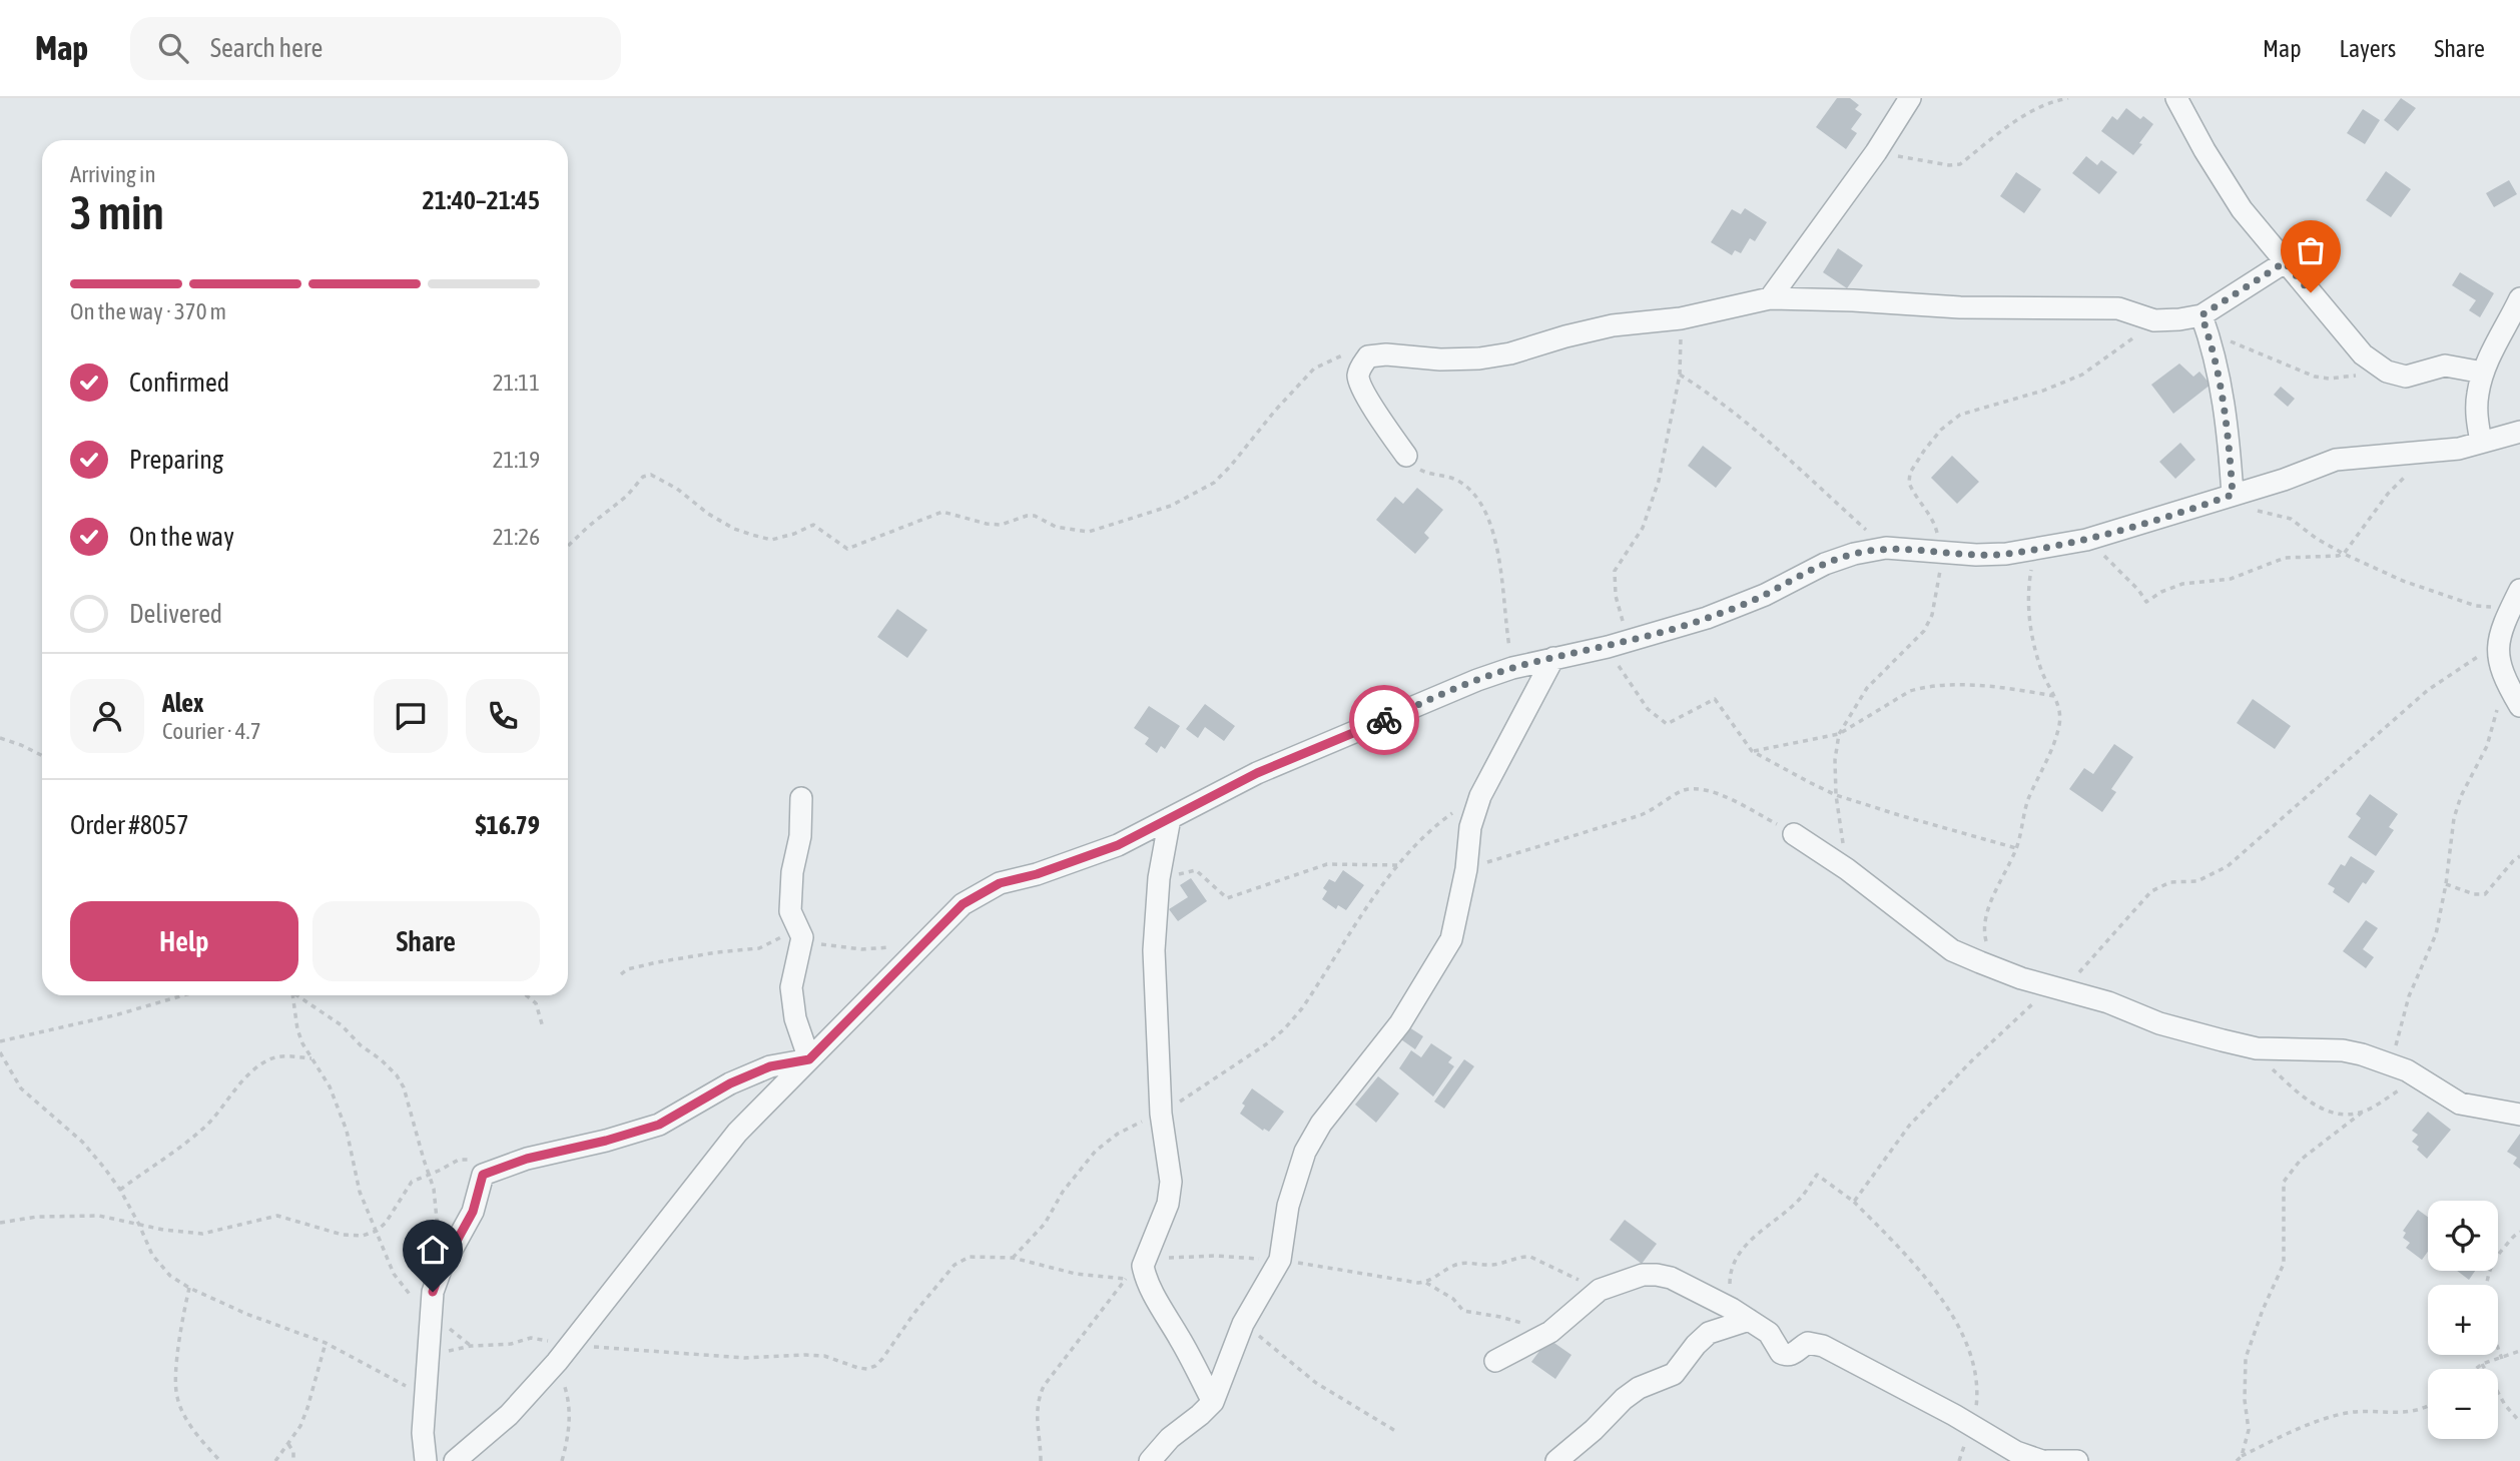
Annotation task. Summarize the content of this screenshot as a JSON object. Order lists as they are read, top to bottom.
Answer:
{
  "page": {
    "header": "Map",
    "search": "Search here",
    "nav": ["Map", "Layers", "Share"],
    "heading": ["3 min", "Arriving in", "21:40–21:45"],
    "panel": [
      "Alex",
      "Courier · 4.7",
      "Order #8057",
      "$16.79"
    ],
    "bar": "On the way · 370 m",
    "list": [
      ["Confirmed", "21:11"],
      ["Preparing", "21:19"],
      ["On the way", "21:26"],
      "Delivered"
    ],
    "buttons": ["Help", "Share"],
    "map_buttons": ["+", "−"]
  }
}
